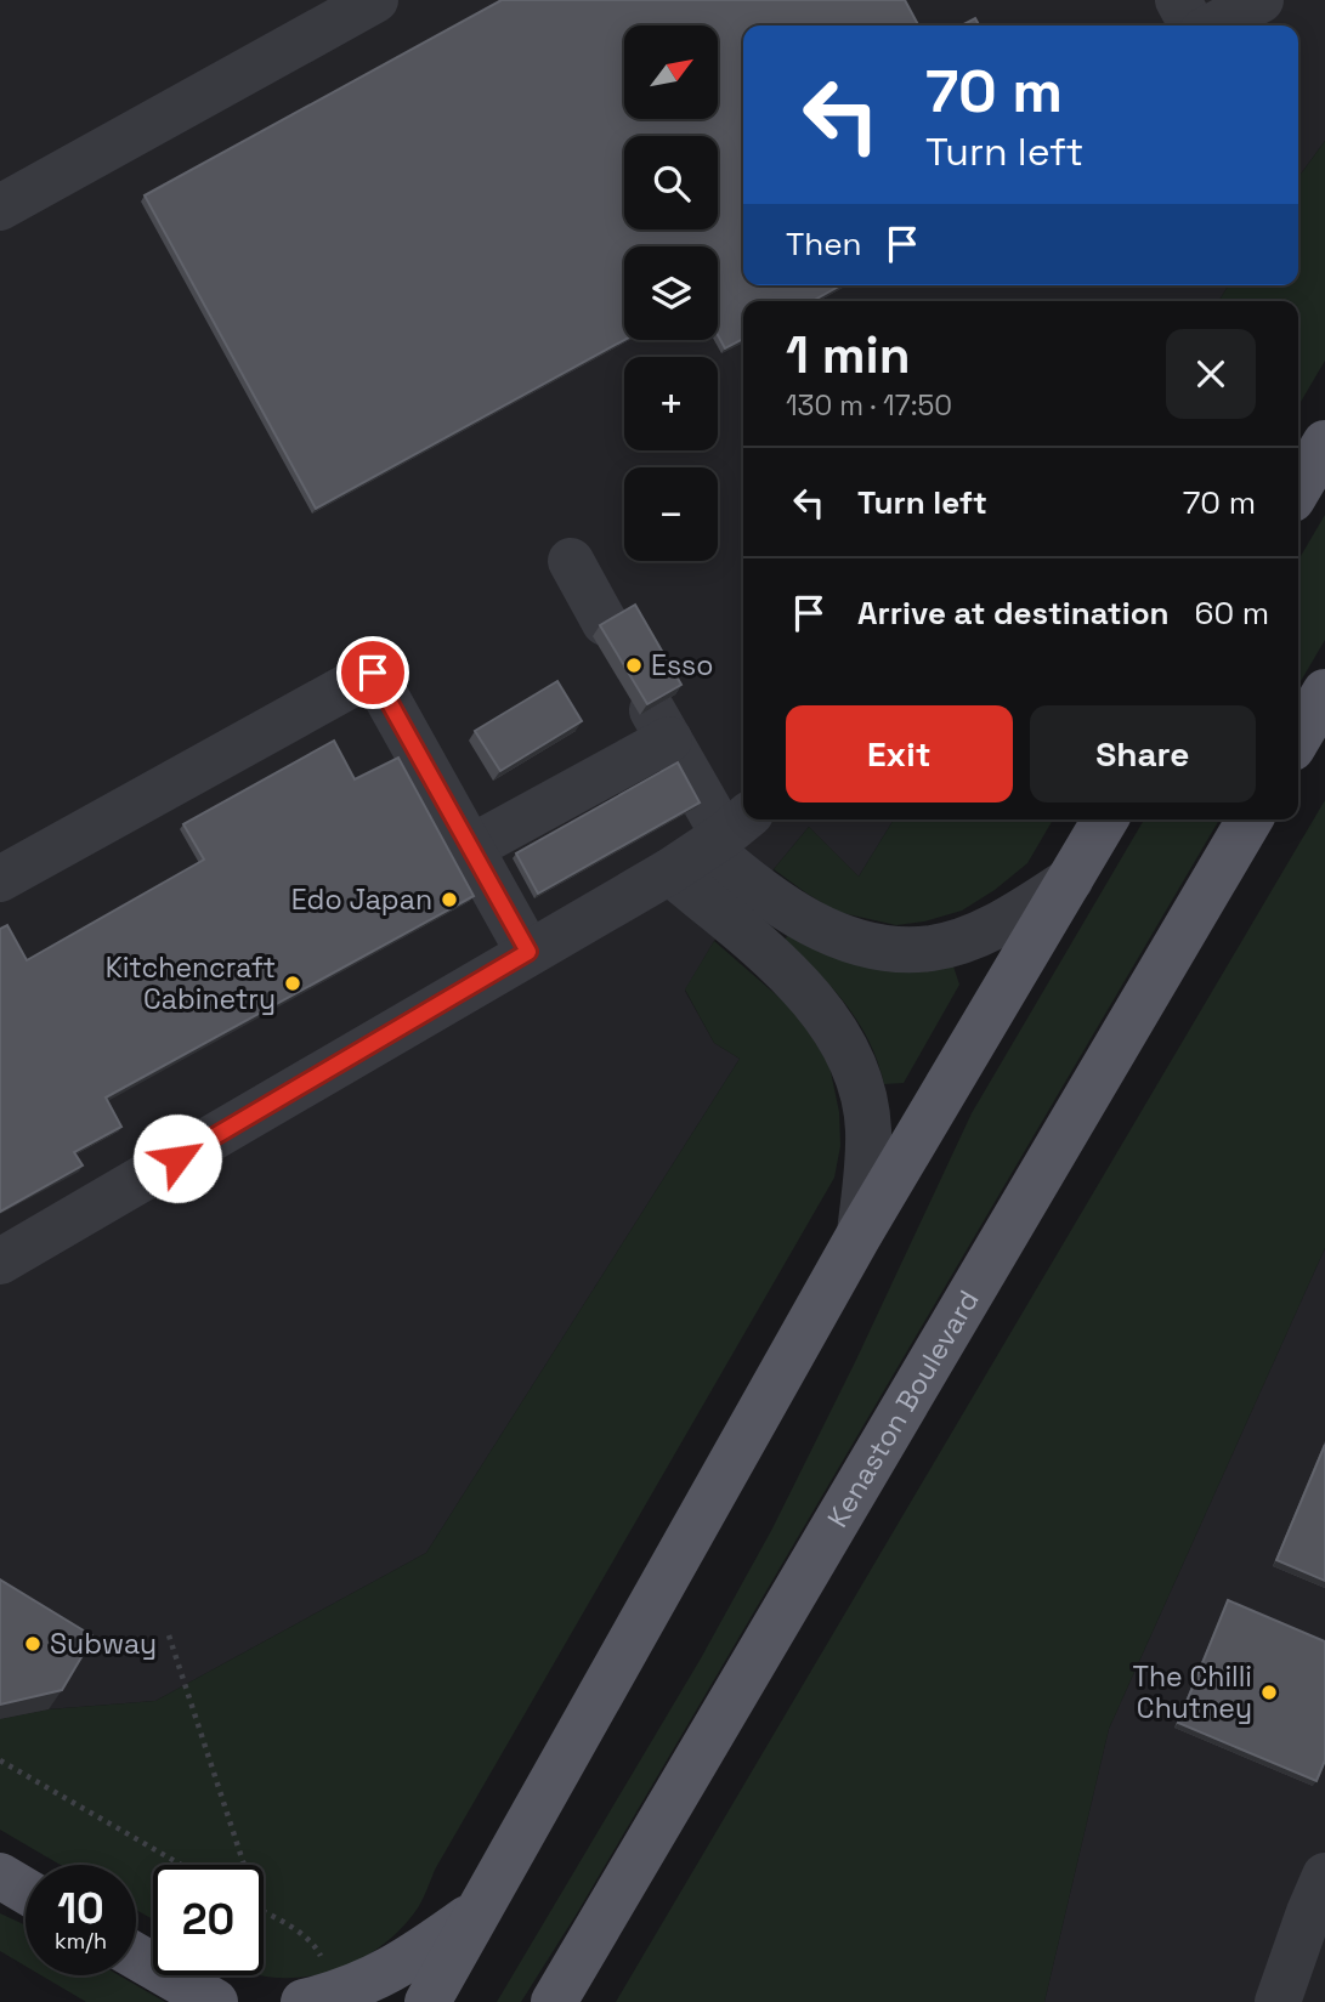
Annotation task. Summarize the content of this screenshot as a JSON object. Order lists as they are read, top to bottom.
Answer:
{
  "streets": {
    "main road": ["Kenaston Boulevard"]
  },
  "places": [
    "Esso",
    "Edo Japan",
    "Kitchencraft Cabinetry",
    "Subway",
    "The Chilli Chutney"
  ],
  "north": "top right",
  "page": {
    "map_buttons": ["+", "−"],
    "turn": ["70 m", "Turn left"],
    "then": "Then",
    "heading": ["1 min", "130 m · 17:50"],
    "list": [
      {
        "name": "Turn left",
        "value": "70 m"
      },
      {
        "name": "Arrive at destination",
        "value": "60 m"
      }
    ],
    "buttons": ["Exit", "Share"],
    "speed": "10 km/h",
    "limit": "20"
  }
}
